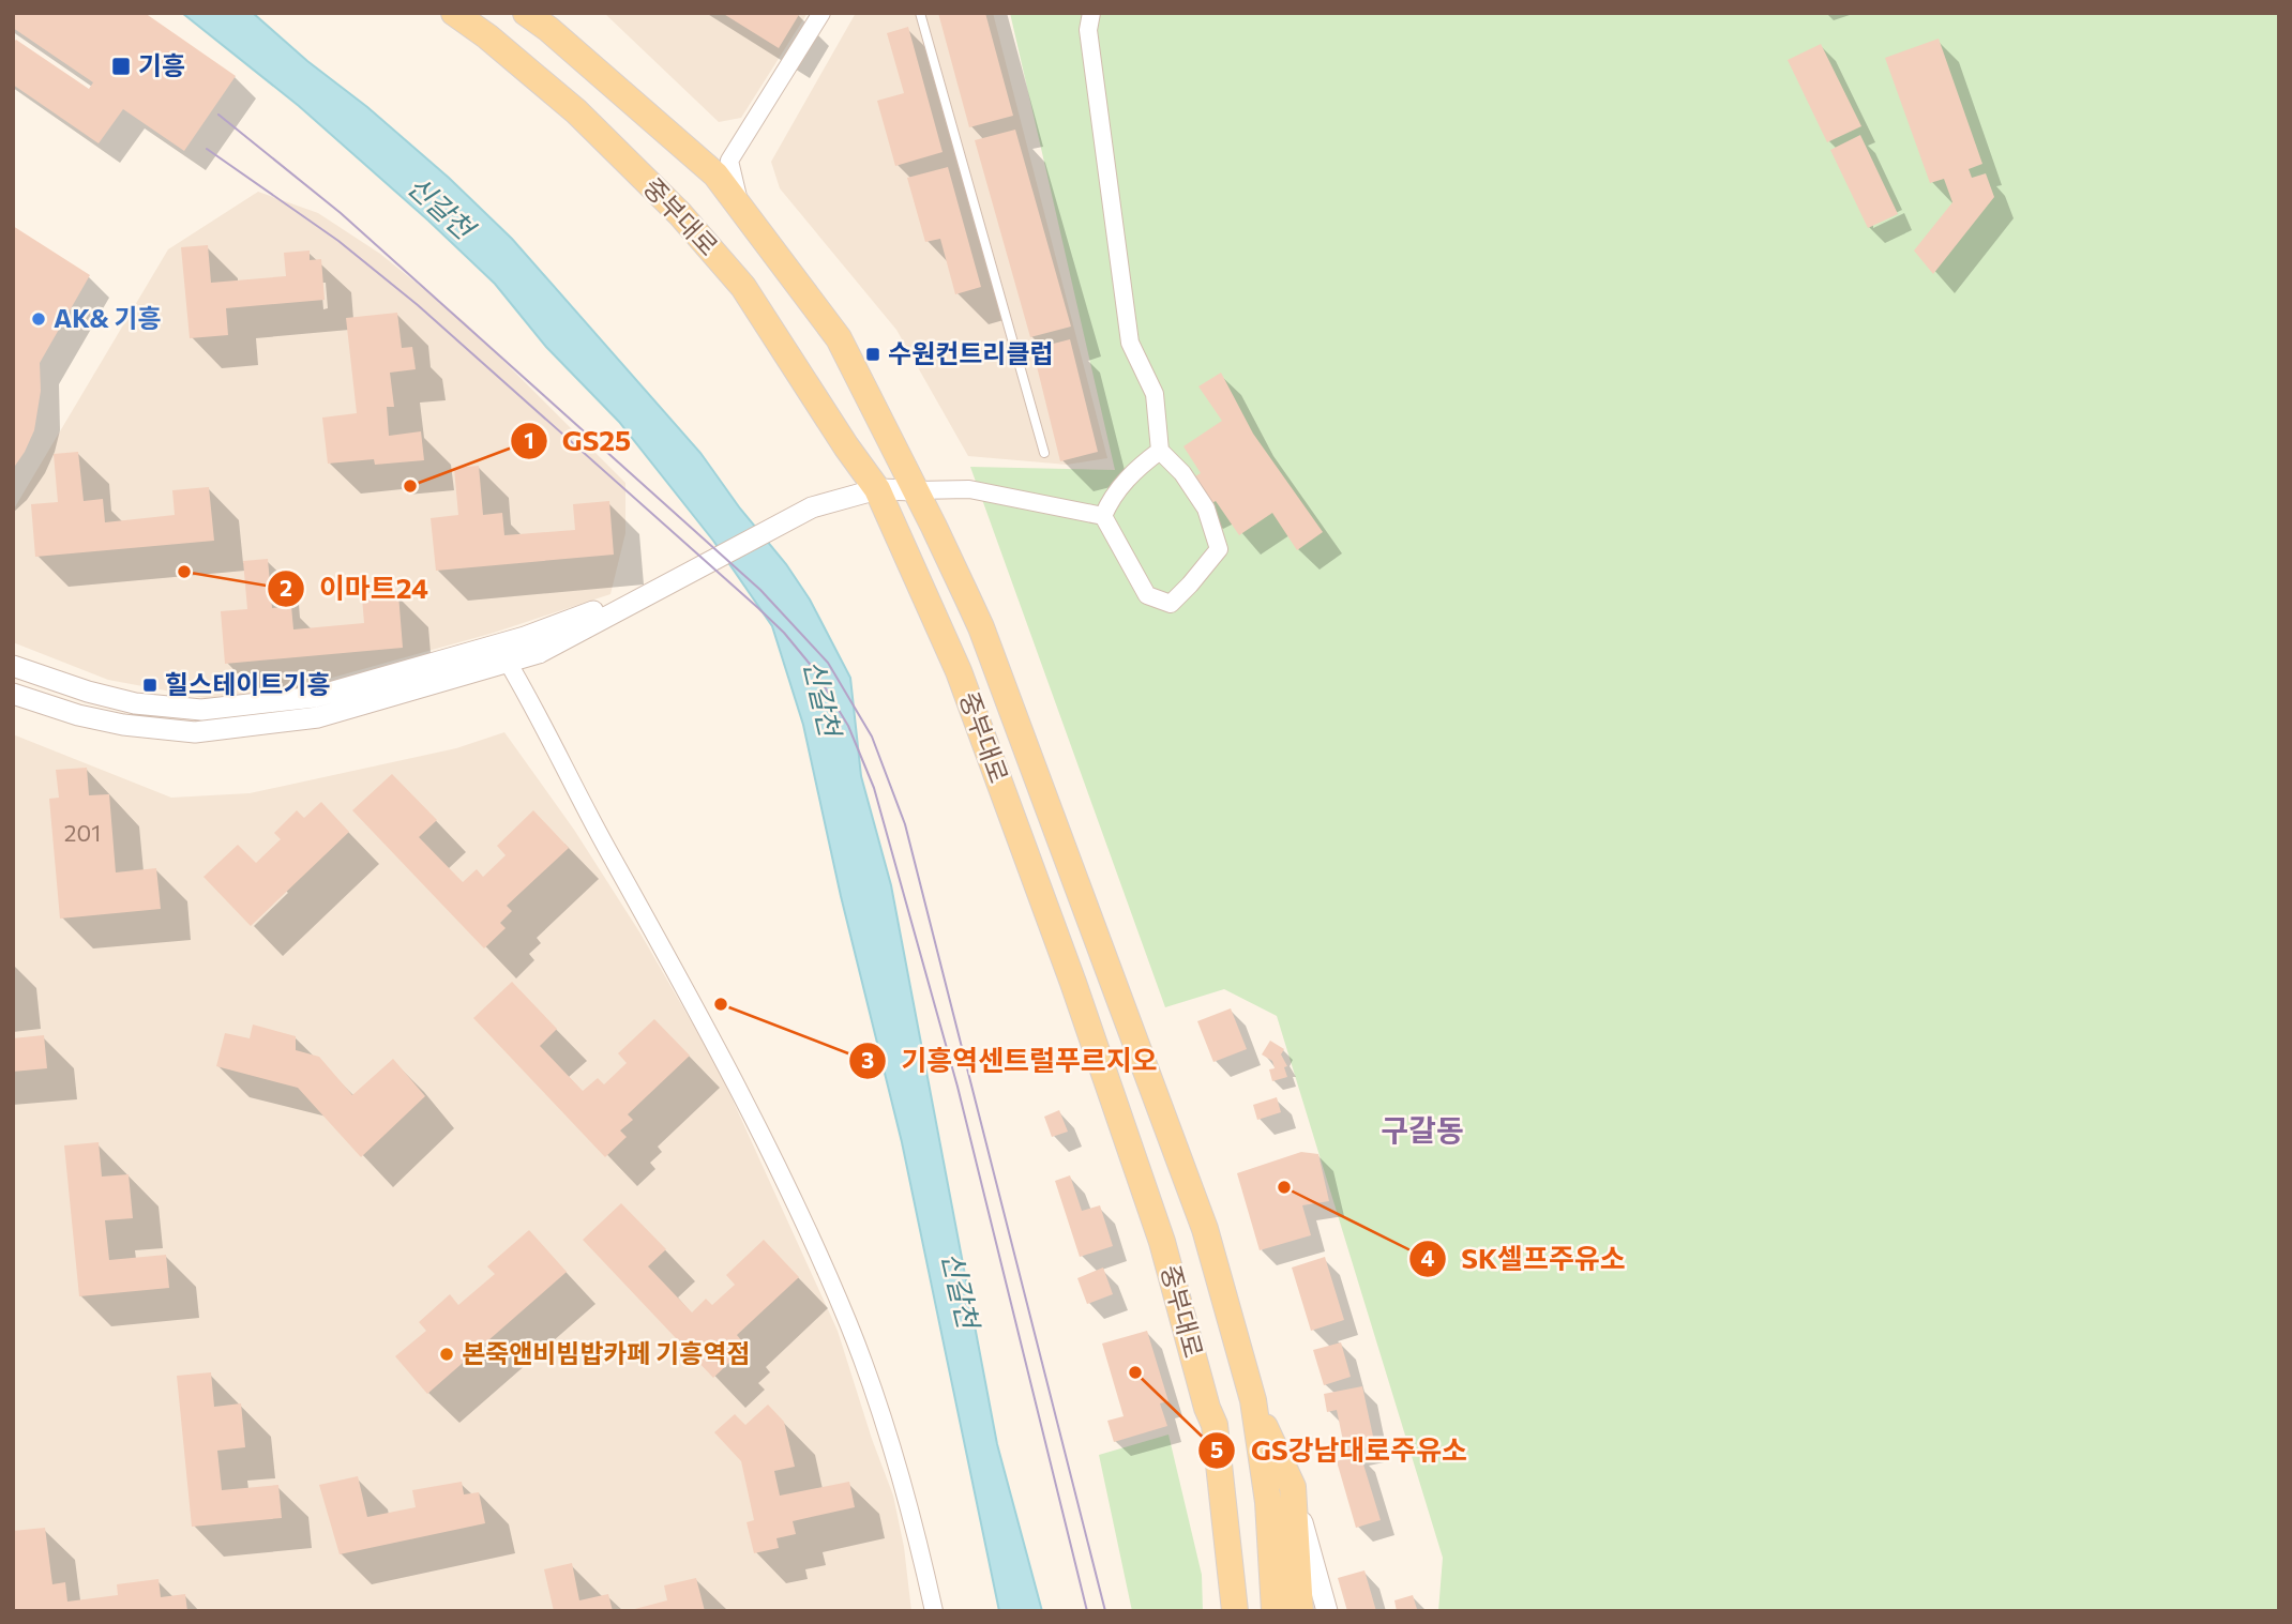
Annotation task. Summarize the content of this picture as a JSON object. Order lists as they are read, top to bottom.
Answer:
{
  "streets": {
    "main road": ["중부대로"]
  },
  "districts": ["구갈동"],
  "water": ["신갈천"],
  "places": {
    "transit": ["기흥", "수원컨트리클럽", "힐스테이트기흥"],
    "other": [
      "AK& 기흥",
      "GS25",
      "이마트24",
      "기흥역센트럴푸르지오",
      "SK셀프주유소",
      "본죽앤비빔밥카페 기흥역점",
      "GS강남대로주유소"
    ]
  },
  "house_numbers": ["201"]
}
